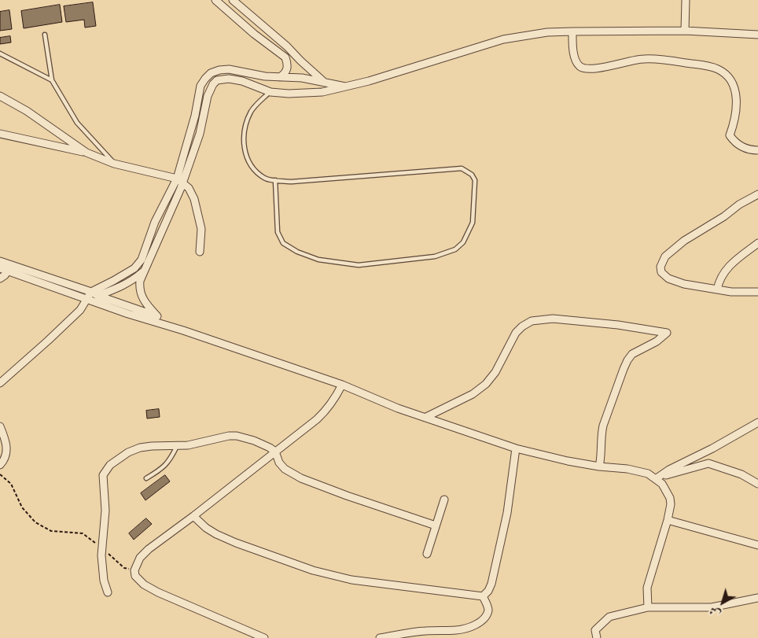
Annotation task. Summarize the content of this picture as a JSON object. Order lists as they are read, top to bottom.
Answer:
{
  "north": "bottom left"
}
